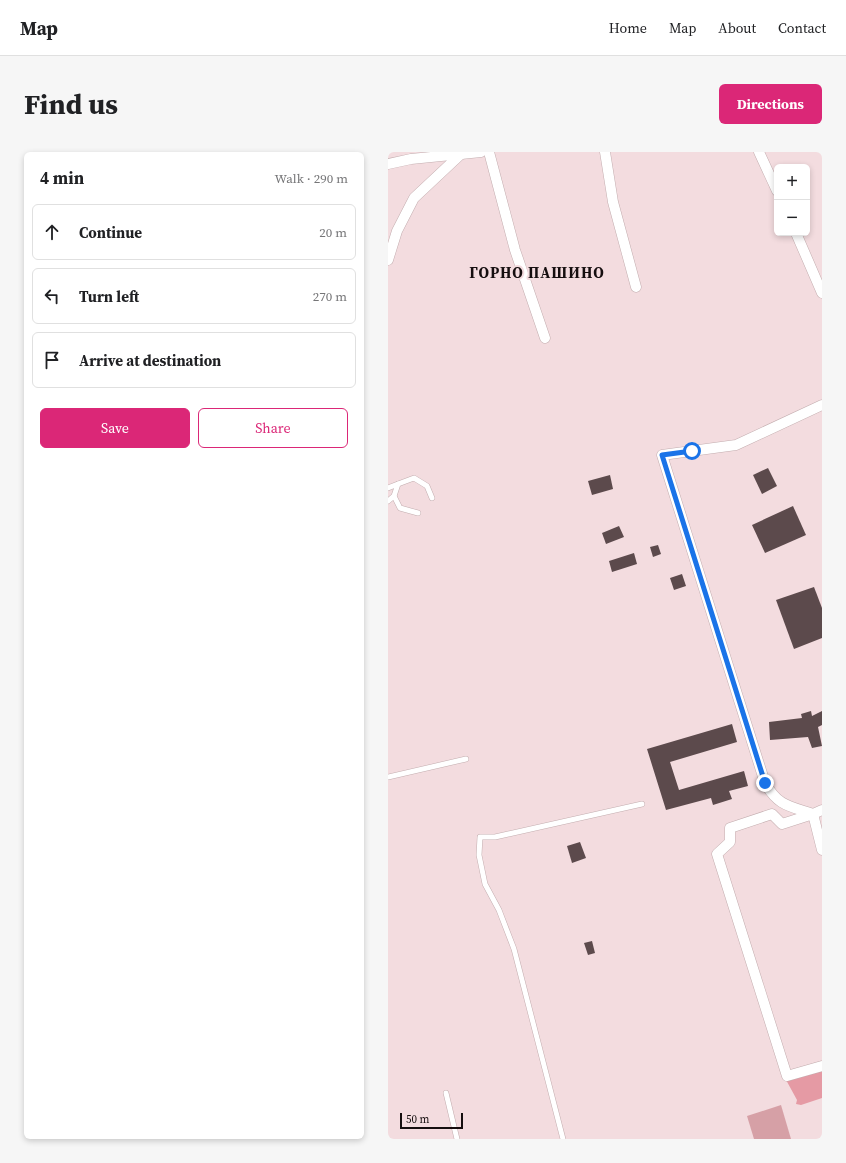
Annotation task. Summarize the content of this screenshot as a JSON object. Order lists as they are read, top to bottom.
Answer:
{
  "districts": ["ГОРНО ПАШИНО"],
  "scale_bar": "50 m",
  "page": {
    "header": "Map",
    "nav": [
      "Home",
      "Map",
      "About",
      "Contact"
    ],
    "buttons": [
      "Directions",
      ["Save", "Share"]
    ],
    "title": "Find us",
    "heading": ["4 min", "Walk · 290 m"],
    "map_buttons": ["+", "−"],
    "list": [
      ["Continue", "20 m"],
      ["Turn left", "270 m"],
      "Arrive at destination"
    ],
    "scale": "50 m"
  }
}
